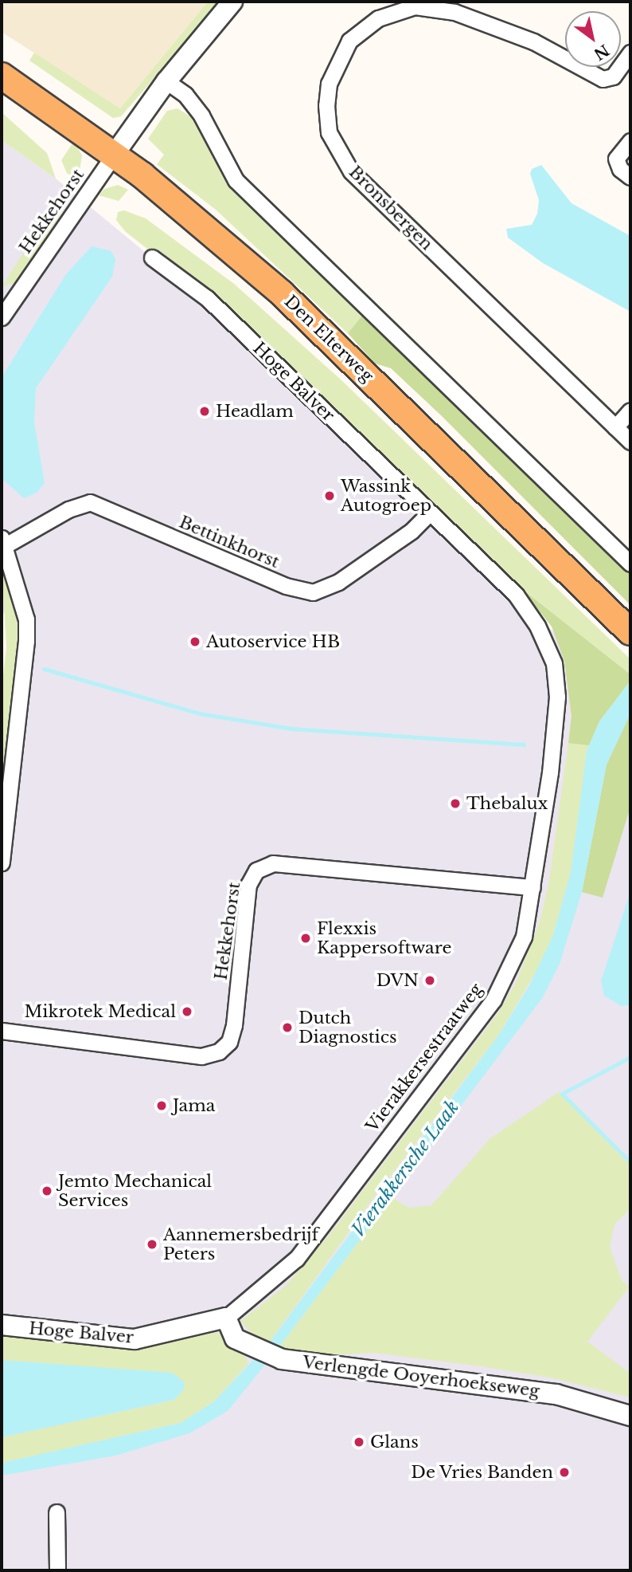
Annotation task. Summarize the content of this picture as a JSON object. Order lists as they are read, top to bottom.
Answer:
{
  "streets": {
    "main road": ["Den Elterweg"],
    "street": [
      "Bronsbergen",
      "Hekkehorst",
      "Hoge Balver",
      "Bettinkhorst",
      "Vierakkersestraatweg",
      "Verlengde Ooyerhoekseweg"
    ]
  },
  "crossings": [
    ["Hekkehorst", "Den Elterweg"],
    ["Hekkehorst", "Vierakkersestraatweg"],
    ["Hoge Balver", "Bettinkhorst"],
    ["Hoge Balver", "Vierakkersestraatweg"],
    ["Hoge Balver", "Verlengde Ooyerhoekseweg"],
    ["Bettinkhorst", "Vierakkersestraatweg"],
    ["Vierakkersestraatweg", "Verlengde Ooyerhoekseweg"]
  ],
  "water": ["Vierakkersche Laak"],
  "places": [
    "Headlam",
    "Wassink Autogroep",
    "Autoservice HB",
    "Thebalux",
    "Flexxis Kappersoftware",
    "DVN",
    "Mikrotek Medical",
    "Dutch Diagnostics",
    "Jama",
    "Jemto Mechanical Services",
    "Aannemersbedrijf Peters",
    "Glans",
    "De Vries Banden"
  ],
  "north": "bottom right"
}
